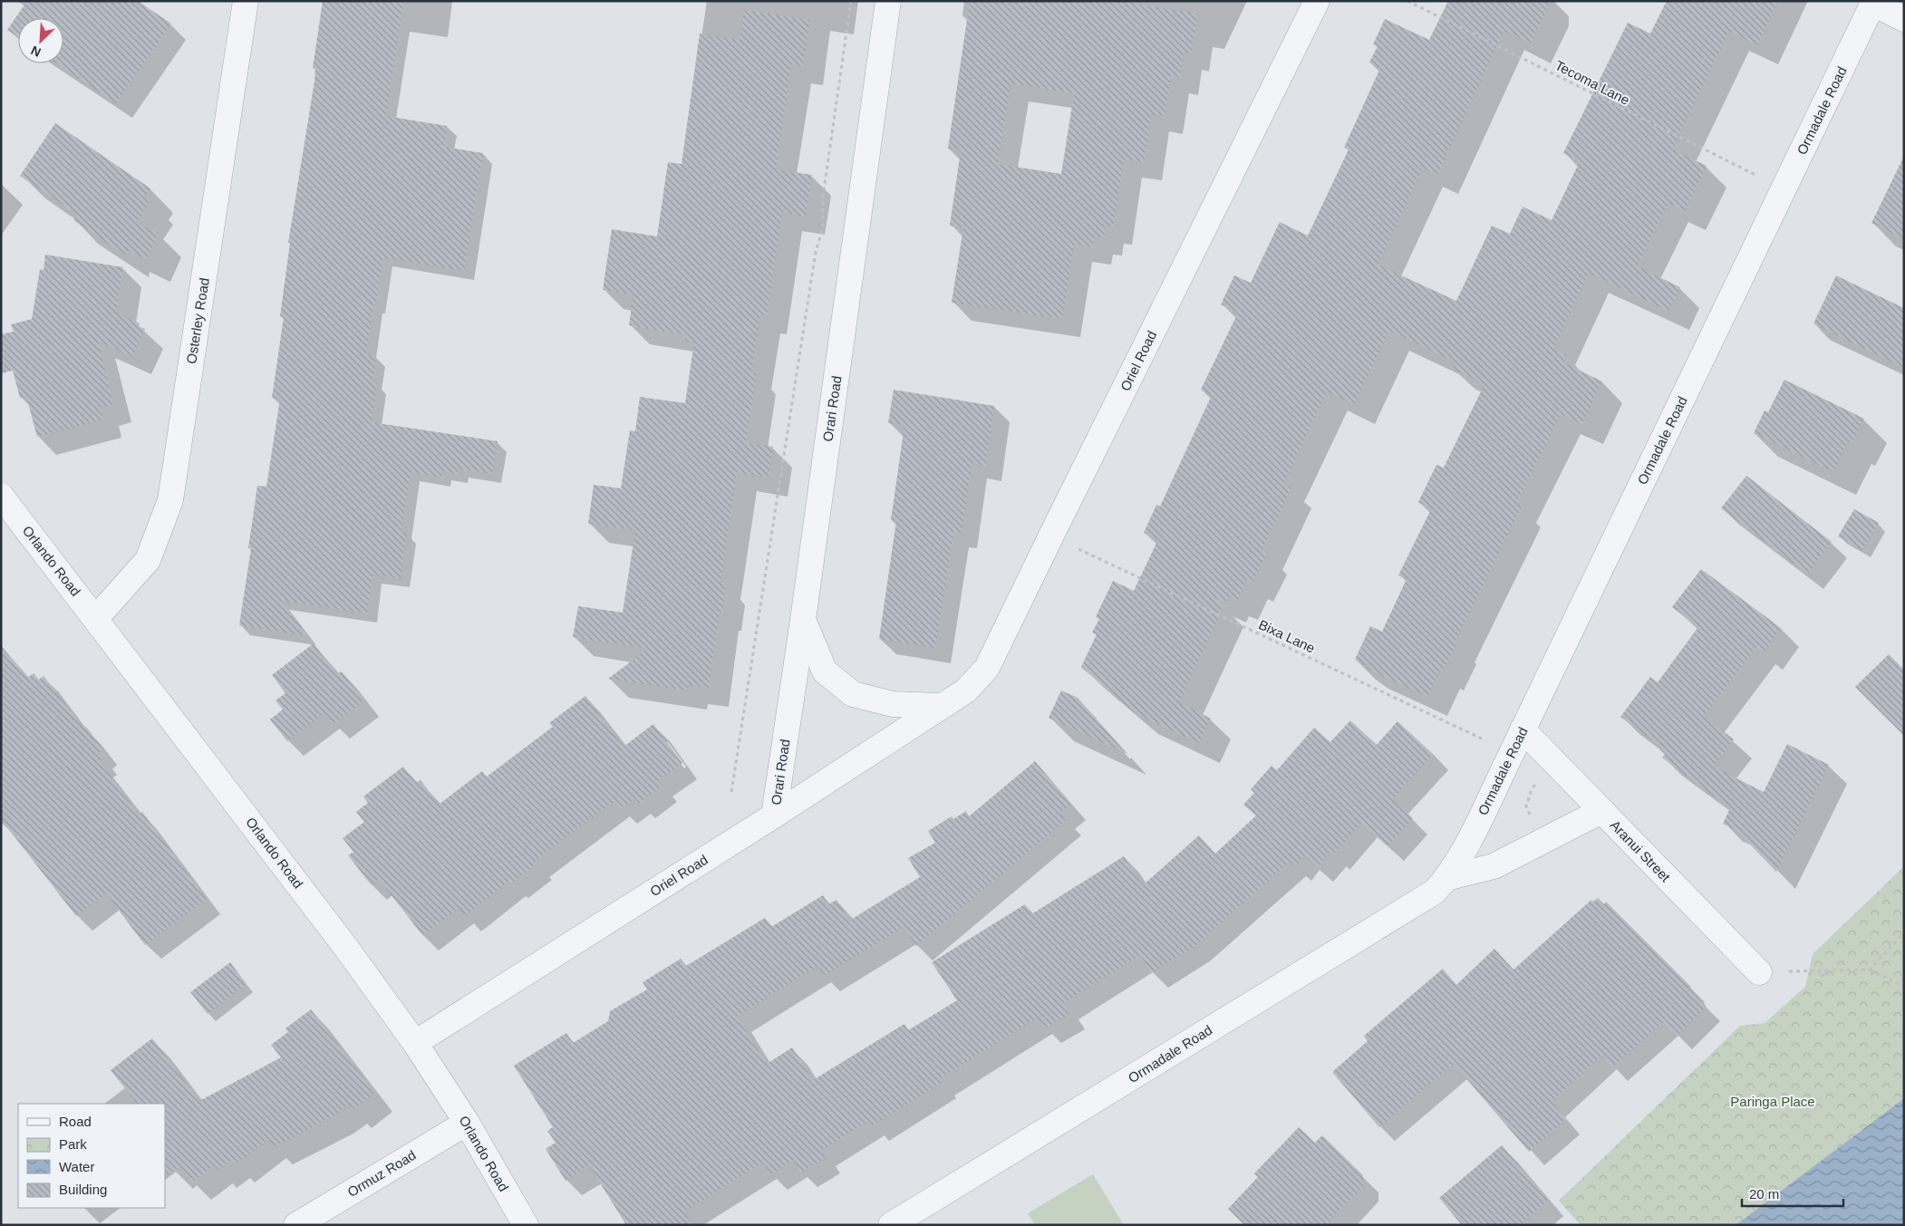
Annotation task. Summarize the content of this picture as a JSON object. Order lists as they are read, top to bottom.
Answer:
{
  "streets": {
    "street": [
      "Ormadale Road",
      "Osterley Road",
      "Oriel Road",
      "Orari Road",
      "Orlando Road",
      "Aranui Street",
      "Ormuz Road"
    ],
    "path": ["Tecoma Lane", "Bixa Lane"]
  },
  "crossings": [
    ["Ormadale Road", "Aranui Street"],
    ["Osterley Road", "Orlando Road"],
    ["Oriel Road", "Orari Road"],
    ["Oriel Road", "Orlando Road"],
    ["Orlando Road", "Ormuz Road"]
  ],
  "parks": ["Paringa Place"],
  "legend": [
    "Road",
    "Park",
    "Water",
    "Building"
  ],
  "scale_bar": "20 m",
  "north": "bottom left"
}
